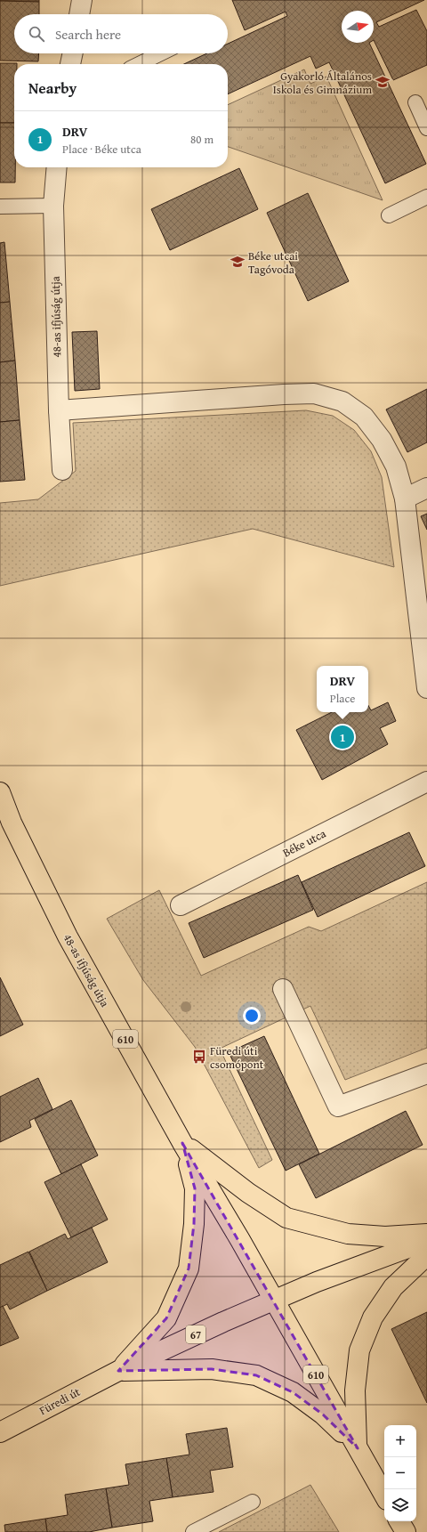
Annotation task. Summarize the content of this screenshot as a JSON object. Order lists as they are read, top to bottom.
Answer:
{
  "streets": {
    "main road": [
      "48-as ifjúság útja",
      "610",
      "67",
      "Füredi út"
    ],
    "street": ["Béke utca"]
  },
  "crossings": [
    ["48-as ifjúság útja", "610"],
    ["610", "67"],
    ["67", "Füredi út"]
  ],
  "places": {
    "school or university": ["Gyakorló Általános Iskola és Gimnázium", "Béke utcai Tagóvoda"],
    "bus stop": ["Füredi úti csomópont"]
  },
  "north": "right",
  "page": {
    "search": "Search here",
    "heading": "Nearby",
    "list": [
      {
        "mark": "1",
        "name": "DRV",
        "note": "Place · Béke utca",
        "value": "80 m"
      }
    ],
    "popup": ["DRV", "Place"],
    "pins": "1",
    "map_buttons": ["+", "−"]
  }
}
